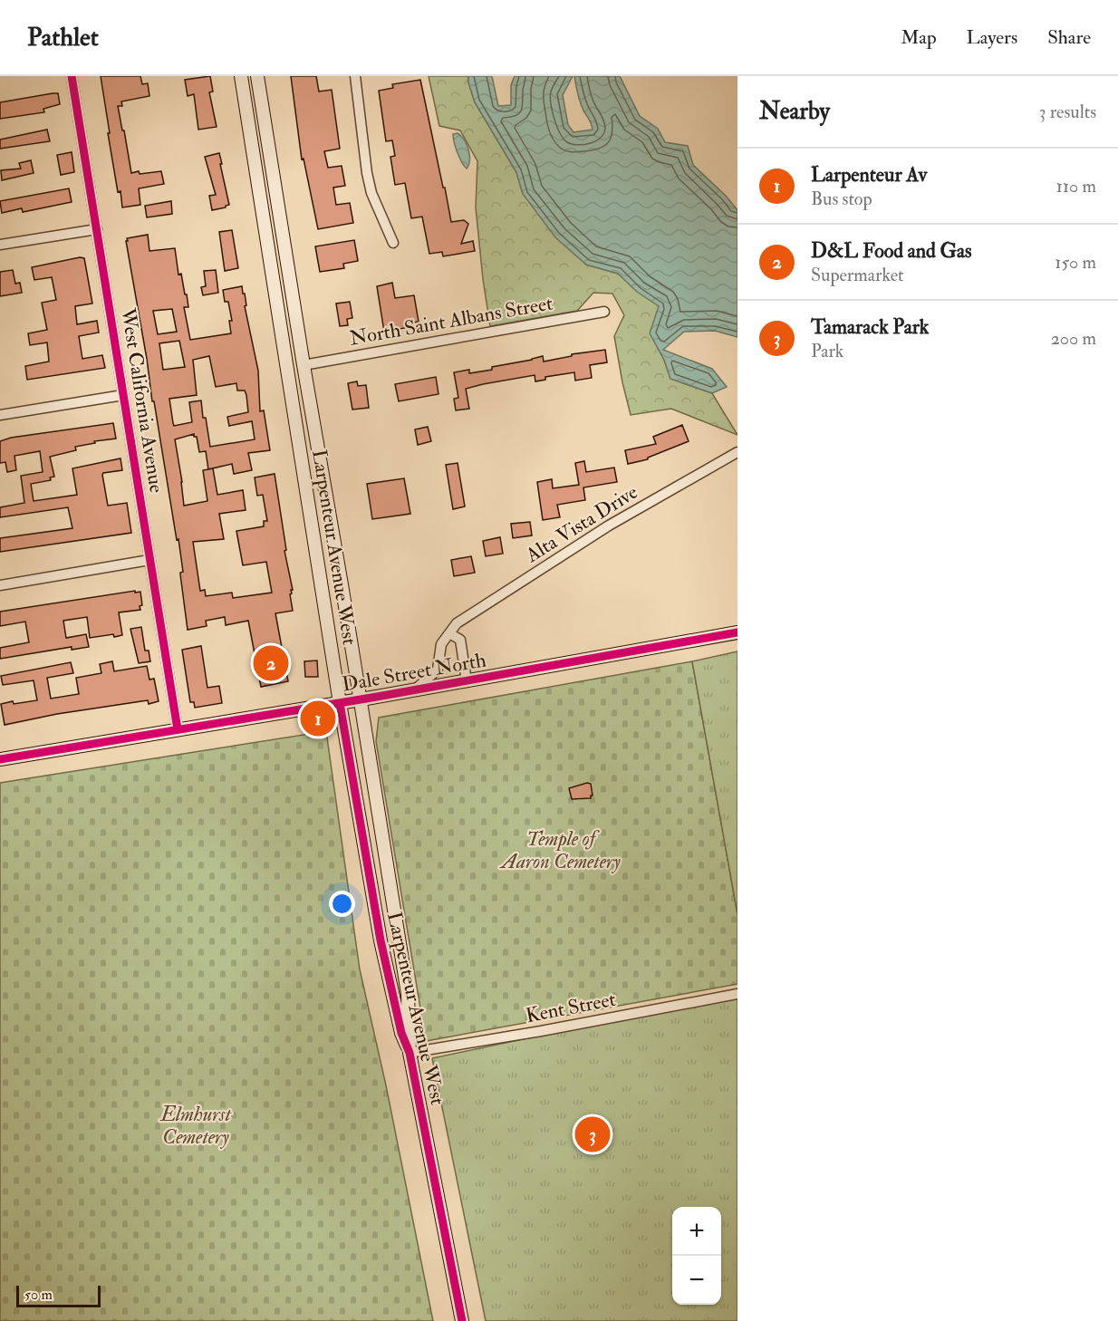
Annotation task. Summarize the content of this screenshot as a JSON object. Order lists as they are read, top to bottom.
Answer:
{
  "streets": {
    "main road": ["Larpenteur Avenue West", "Dale Street North"],
    "street": [
      "North Saint Albans Street",
      "West California Avenue",
      "Alta Vista Drive",
      "Kent Street"
    ]
  },
  "crossings": [
    ["North Saint Albans Street", "Larpenteur Avenue West"],
    ["West California Avenue", "Dale Street North"],
    ["Alta Vista Drive", "Dale Street North"],
    ["Larpenteur Avenue West", "Dale Street North"],
    ["Larpenteur Avenue West", "Kent Street"]
  ],
  "parks": ["Temple of Aaron Cemetery", "Elmhurst Cemetery"],
  "scale_bar": "50 m",
  "page": {
    "header": "Pathlet",
    "nav": ["Map", "Layers", "Share"],
    "heading": ["Nearby", "3 results"],
    "list": [
      {
        "mark": "1",
        "name": "Larpenteur Av",
        "note": "Bus stop",
        "value": "110 m"
      },
      {
        "mark": "2",
        "name": "D&L Food and Gas",
        "note": "Supermarket",
        "value": "150 m"
      },
      {
        "mark": "3",
        "name": "Tamarack Park",
        "note": "Park",
        "value": "200 m"
      }
    ],
    "pins": ["2", "1", "3"],
    "map_buttons": ["+", "−"],
    "scale": "50 m"
  }
}
